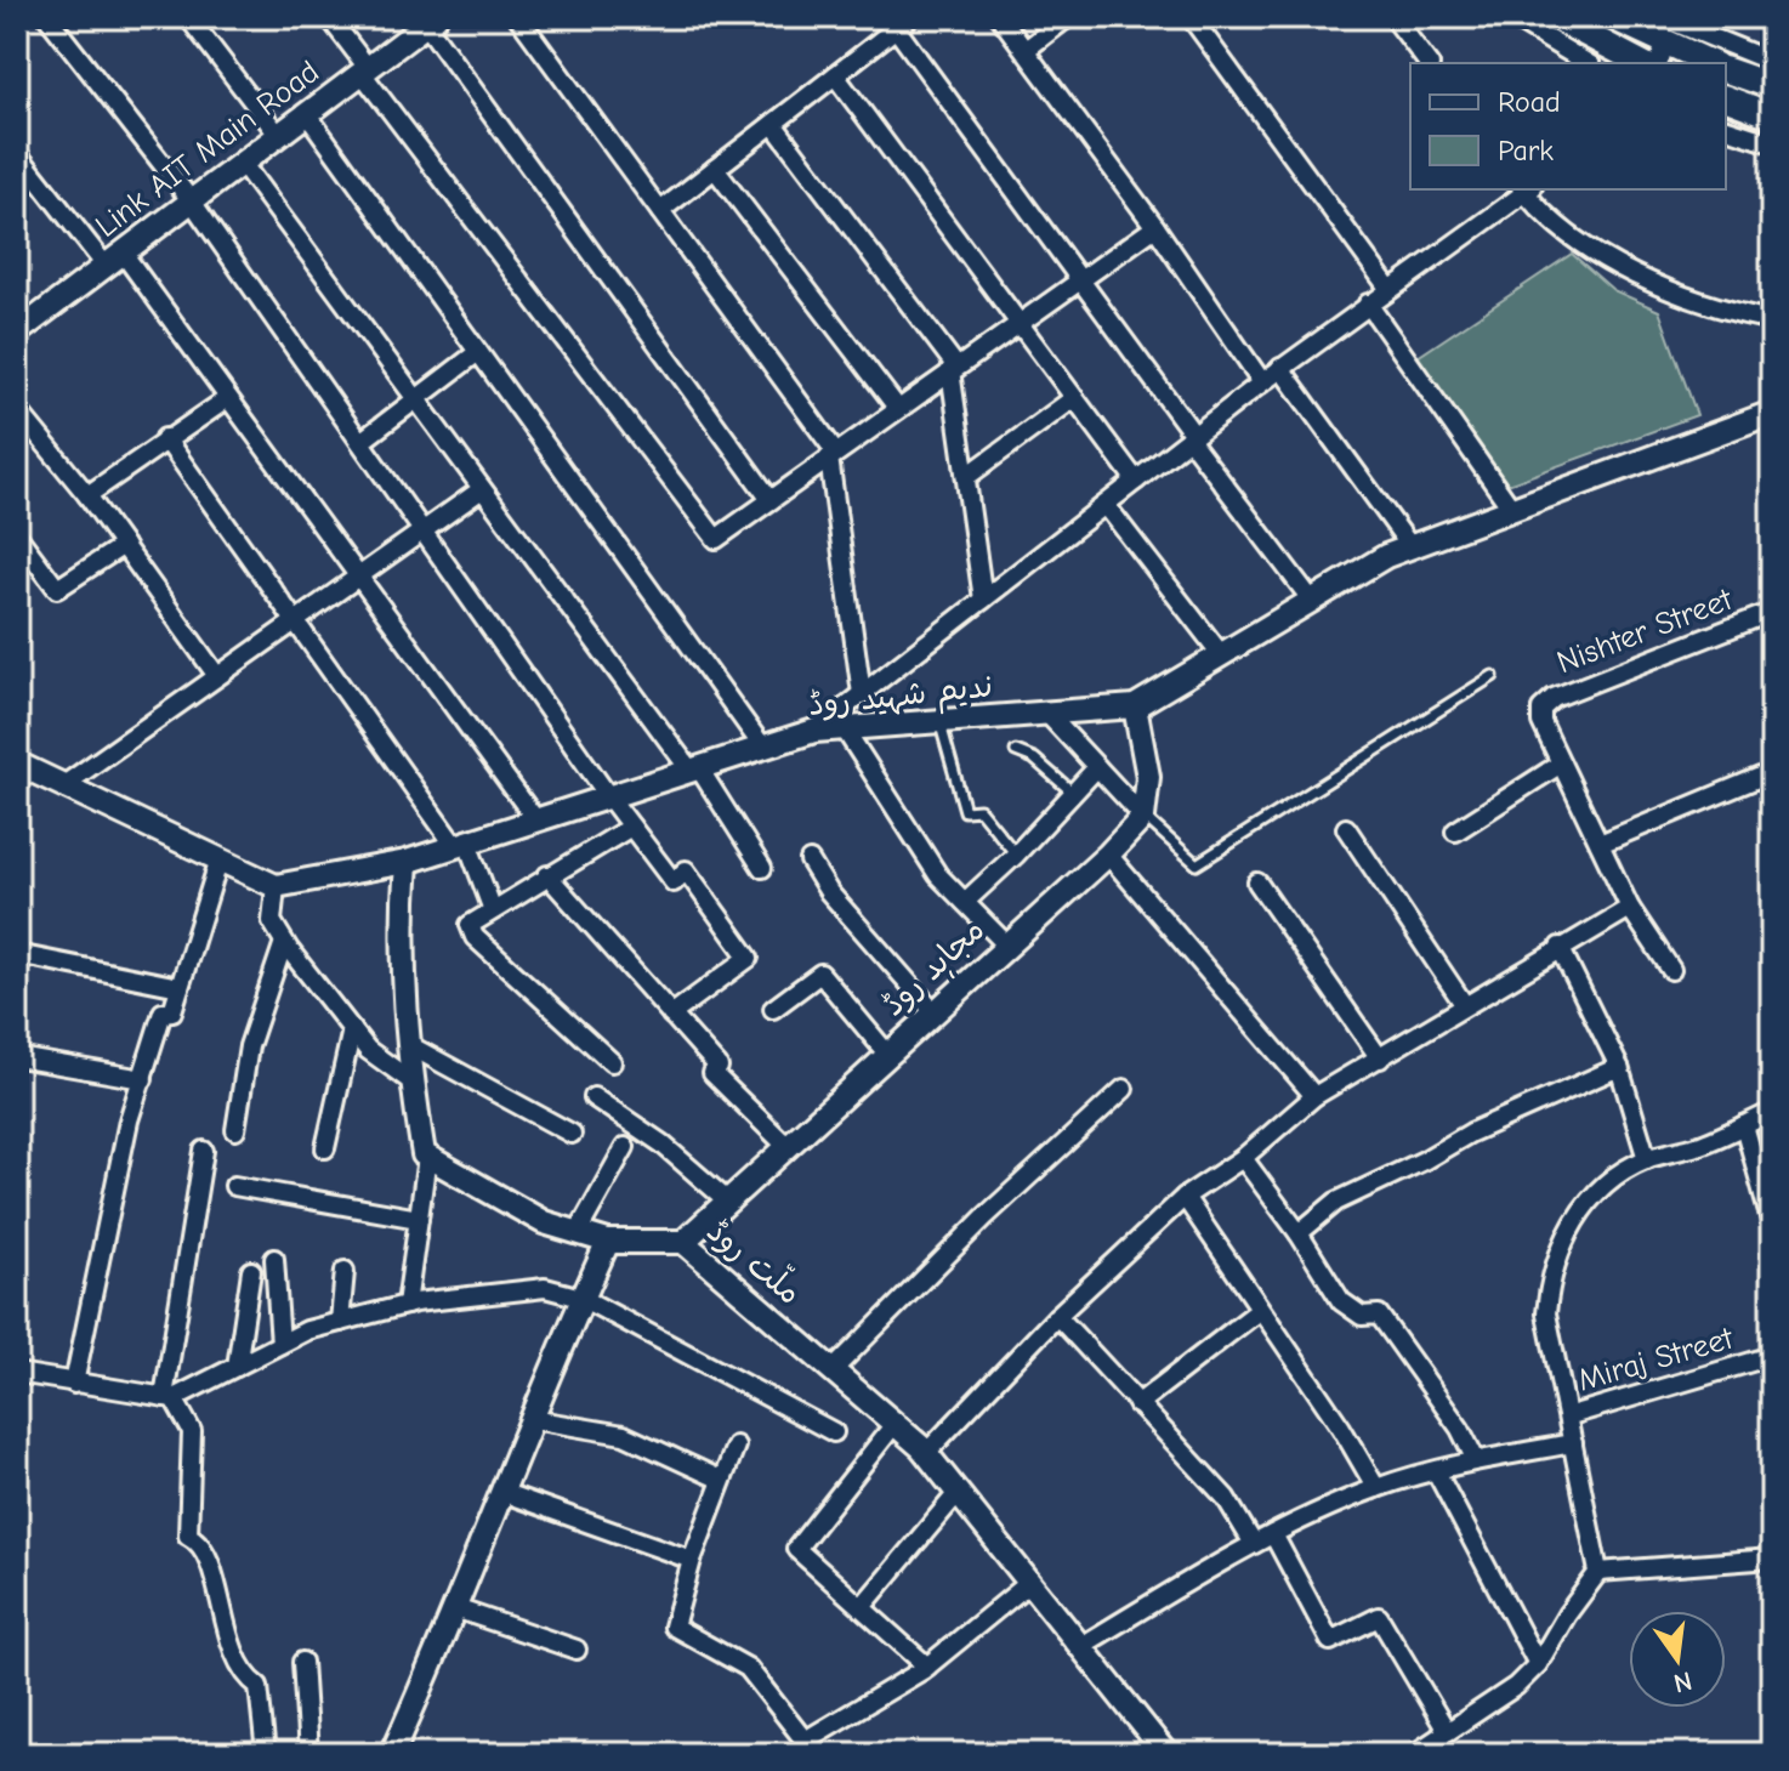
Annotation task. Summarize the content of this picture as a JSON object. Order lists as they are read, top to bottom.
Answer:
{
  "streets": {
    "street": [
      "Link AIT Main Road",
      "Nishter Street",
      "ندیم شہید روڈ",
      "مجاہد روڈ",
      "ملّت روڈ",
      "Miraj Street"
    ]
  },
  "crossings": [
    ["مجاہد روڈ", "ملّت روڈ"]
  ],
  "legend": ["Road", "Park"],
  "north": "bottom"
}
